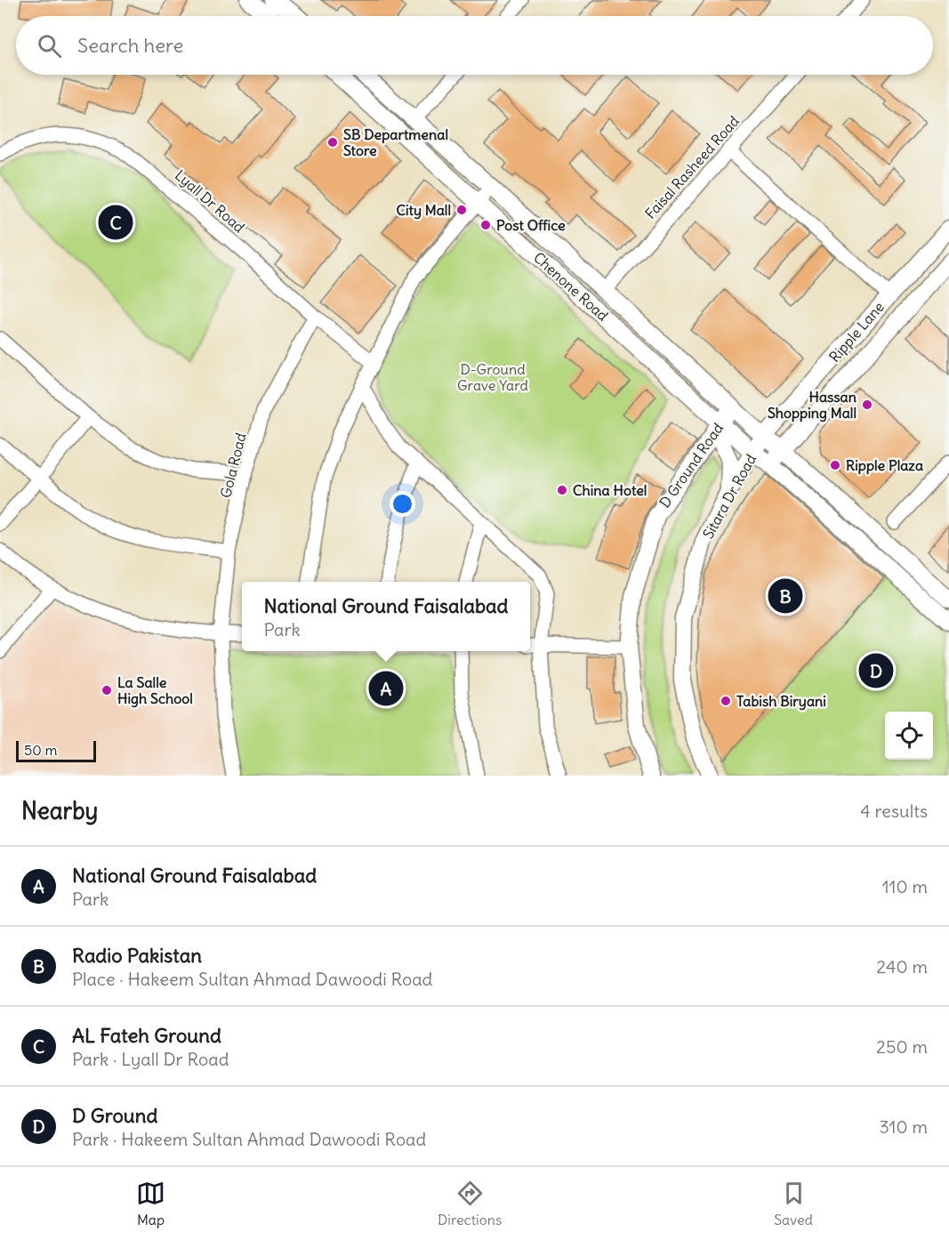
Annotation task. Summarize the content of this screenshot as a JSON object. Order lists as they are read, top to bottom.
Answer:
{
  "streets": {
    "street": [
      "Faisal Rasheed Road",
      "Lyall Dr Road",
      "Chenone Road",
      "Ripple Lane",
      "Gola Road",
      "D Ground Road",
      "Sitara Dr Road"
    ]
  },
  "crossings": [
    ["Faisal Rasheed Road", "Chenone Road"],
    ["Lyall Dr Road", "Gola Road"],
    ["Chenone Road", "Ripple Lane"],
    ["Chenone Road", "D Ground Road"],
    ["Chenone Road", "Sitara Dr Road"],
    ["Ripple Lane", "Sitara Dr Road"]
  ],
  "parks": ["D-Ground Grave Yard"],
  "places": [
    "SB Departmenal Store",
    "City Mall",
    "Post Office",
    "Hassan Shopping Mall",
    "Ripple Plaza",
    "China Hotel",
    "La Salle High School",
    "Tabish Biryani"
  ],
  "scale_bar": "50 m",
  "page": {
    "search": "Search here",
    "pins": [
      "C",
      "B",
      "D",
      "A"
    ],
    "popup": ["National Ground Faisalabad", "Park"],
    "scale": "50 m",
    "heading": ["Nearby", "4 results"],
    "list": [
      {
        "mark": "A",
        "name": "National Ground Faisalabad",
        "note": "Park",
        "value": "110 m"
      },
      {
        "mark": "B",
        "name": "Radio Pakistan",
        "note": "Place · Hakeem Sultan Ahmad Dawoodi Road",
        "value": "240 m"
      },
      {
        "mark": "C",
        "name": "AL Fateh Ground",
        "note": "Park · Lyall Dr Road",
        "value": "250 m"
      },
      {
        "mark": "D",
        "name": "D Ground",
        "note": "Park · Hakeem Sultan Ahmad Dawoodi Road",
        "value": "310 m"
      }
    ],
    "nav": ["Map", "Directions", "Saved"]
  }
}
